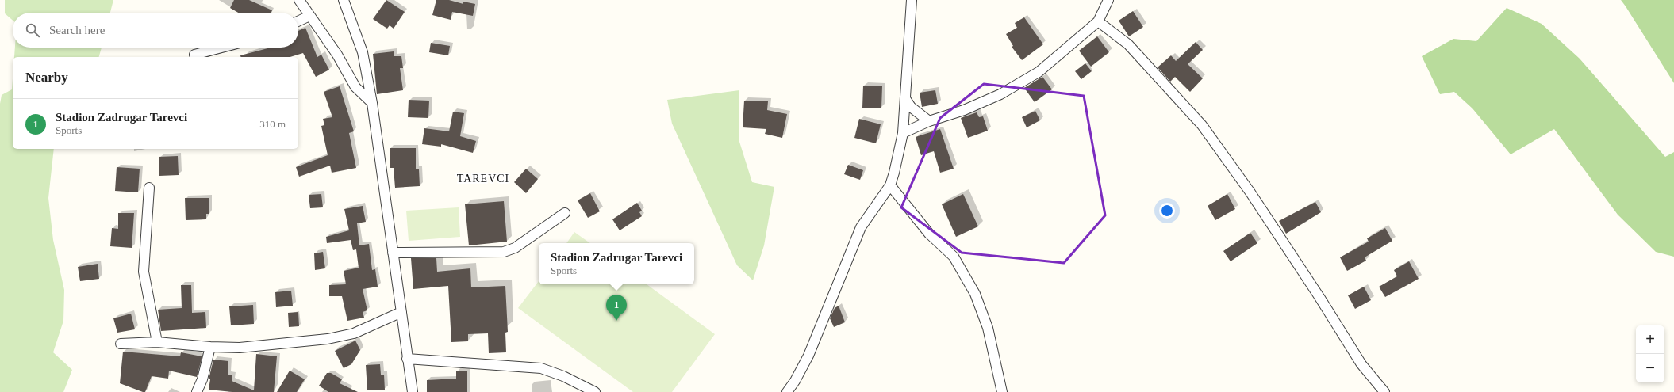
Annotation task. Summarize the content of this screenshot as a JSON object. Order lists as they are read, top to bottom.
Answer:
{
  "districts": ["TAREVCI"],
  "page": {
    "search": "Search here",
    "heading": "Nearby",
    "list": [
      {
        "mark": "1",
        "name": "Stadion Zadrugar Tarevci",
        "note": "Sports",
        "value": "310 m"
      }
    ],
    "popup": ["Stadion Zadrugar Tarevci", "Sports"],
    "pins": "1",
    "map_buttons": ["+", "−"]
  }
}
